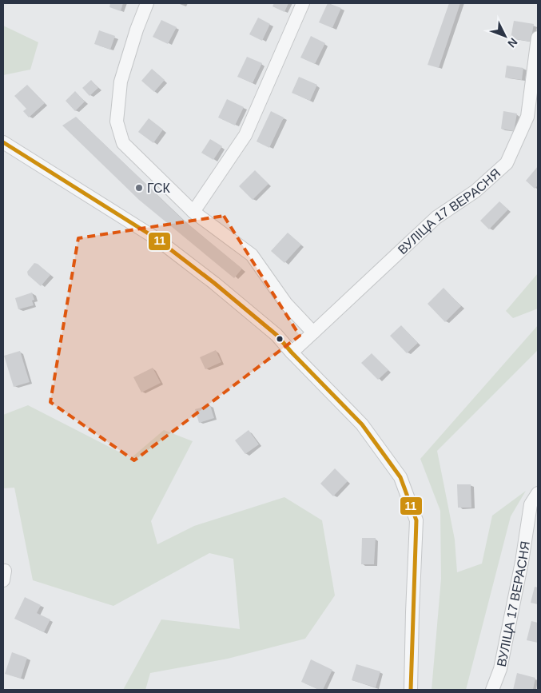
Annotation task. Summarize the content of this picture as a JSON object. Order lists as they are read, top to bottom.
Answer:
{
  "streets": {
    "street": ["ВУЛІЦА 17 ВЕРАСНЯ"]
  },
  "places": ["ГСК"],
  "lines": ["transit line 11"],
  "north": "bottom right"
}
